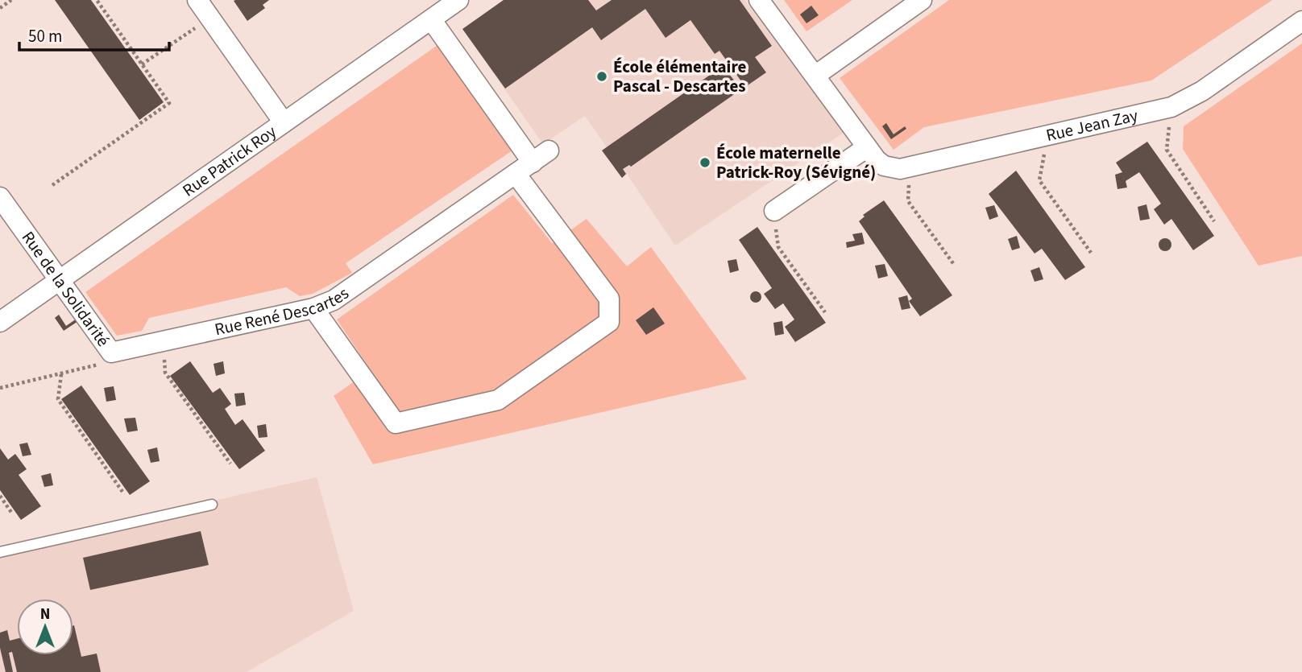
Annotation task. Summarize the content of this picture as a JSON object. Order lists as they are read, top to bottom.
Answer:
{
  "streets": {
    "street": [
      "Rue Jean Zay",
      "Rue Patrick Roy",
      "Rue de la Solidarité",
      "Rue René Descartes"
    ]
  },
  "crossings": [
    ["Rue Patrick Roy", "Rue de la Solidarité"],
    ["Rue de la Solidarité", "Rue René Descartes"]
  ],
  "places": ["École élémentaire Pascal - Descartes", "École maternelle Patrick-Roy (Sévigné)"],
  "scale_bar": "50 m",
  "north": "top"
}
